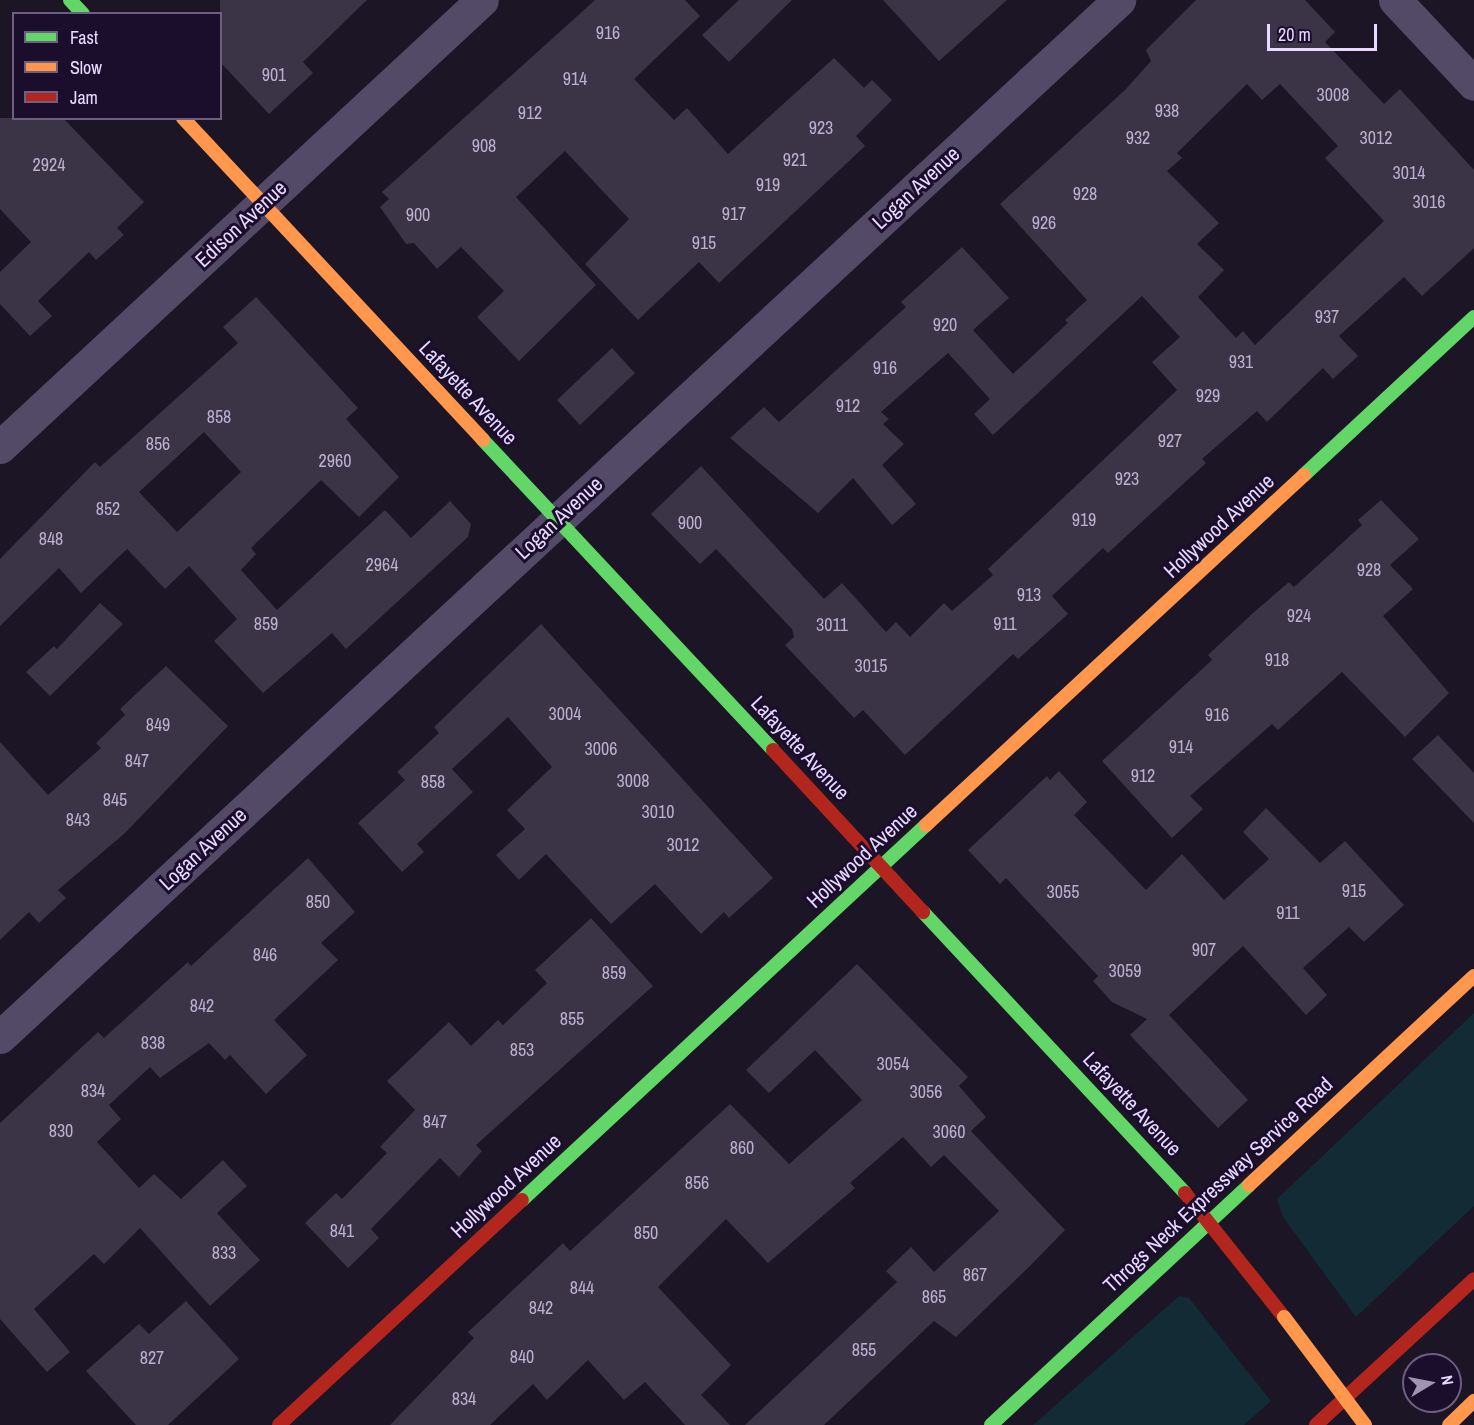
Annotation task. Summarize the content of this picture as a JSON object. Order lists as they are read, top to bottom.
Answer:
{
  "streets": {
    "main road": ["Lafayette Avenue", "Hollywood Avenue", "Throgs Neck Expressway Service Road"],
    "street": ["Logan Avenue", "Edison Avenue"]
  },
  "crossings": [
    ["Logan Avenue", "Lafayette Avenue"],
    ["Edison Avenue", "Lafayette Avenue"],
    ["Lafayette Avenue", "Hollywood Avenue"],
    ["Lafayette Avenue", "Throgs Neck Expressway Service Road"]
  ],
  "house_numbers": [
    "916",
    "901",
    "914",
    "3008",
    "938",
    "912",
    "923",
    "932",
    "3012",
    "908",
    "921",
    "2924",
    "3014",
    "919",
    "928",
    "3016",
    "917",
    "900",
    "926",
    "915",
    "937",
    "920",
    "931",
    "916",
    "929",
    "912",
    "858",
    "927",
    "856",
    "2960",
    "923",
    "852",
    "919",
    "900",
    "848",
    "2964",
    "928",
    "913",
    "924",
    "859",
    "911",
    "3011",
    "918",
    "3015",
    "3004",
    "916",
    "849",
    "914",
    "3006",
    "847",
    "912",
    "3008",
    "858",
    "845",
    "3010",
    "843",
    "3012",
    "915",
    "3055",
    "850",
    "911",
    "907",
    "846",
    "3059",
    "859",
    "842",
    "855",
    "838",
    "853",
    "3054",
    "834",
    "3056",
    "847",
    "830",
    "3060",
    "860",
    "856",
    "841",
    "850",
    "833",
    "867",
    "844",
    "865",
    "842",
    "855",
    "840",
    "827",
    "834"
  ],
  "legend": ["Fast", "Slow", "Jam"],
  "scale_bar": "20 m",
  "north": "right"
}
